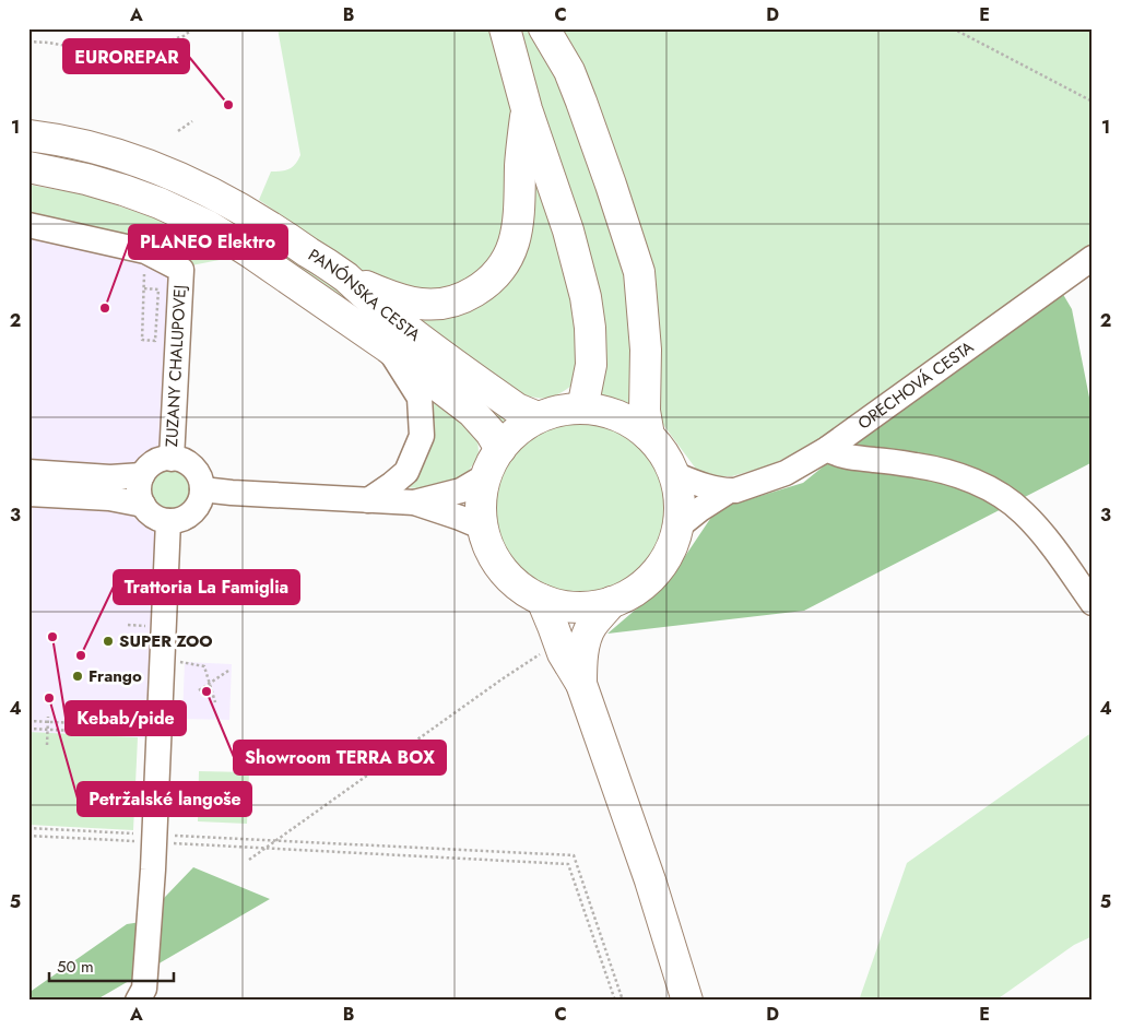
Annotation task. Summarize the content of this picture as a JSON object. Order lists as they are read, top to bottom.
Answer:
{
  "streets": {
    "main road": ["PANÓNSKA CESTA"],
    "street": ["ZUZANY CHALUPOVEJ", "ORECHOVÁ CESTA"]
  },
  "places": [
    "EUROREPAR",
    "PLANEO Elektro",
    "Kebab/pide",
    "SUPER ZOO",
    "Trattoria La Famiglia",
    "Frango",
    "Showroom TERRA BOX",
    "Petržalské langoše"
  ],
  "scale_bar": "50 m",
  "grid": {
    "columns": [
      "A",
      "B",
      "C",
      "D",
      "E"
    ],
    "rows": [
      "1",
      "2",
      "3",
      "4",
      "5"
    ]
  }
}
